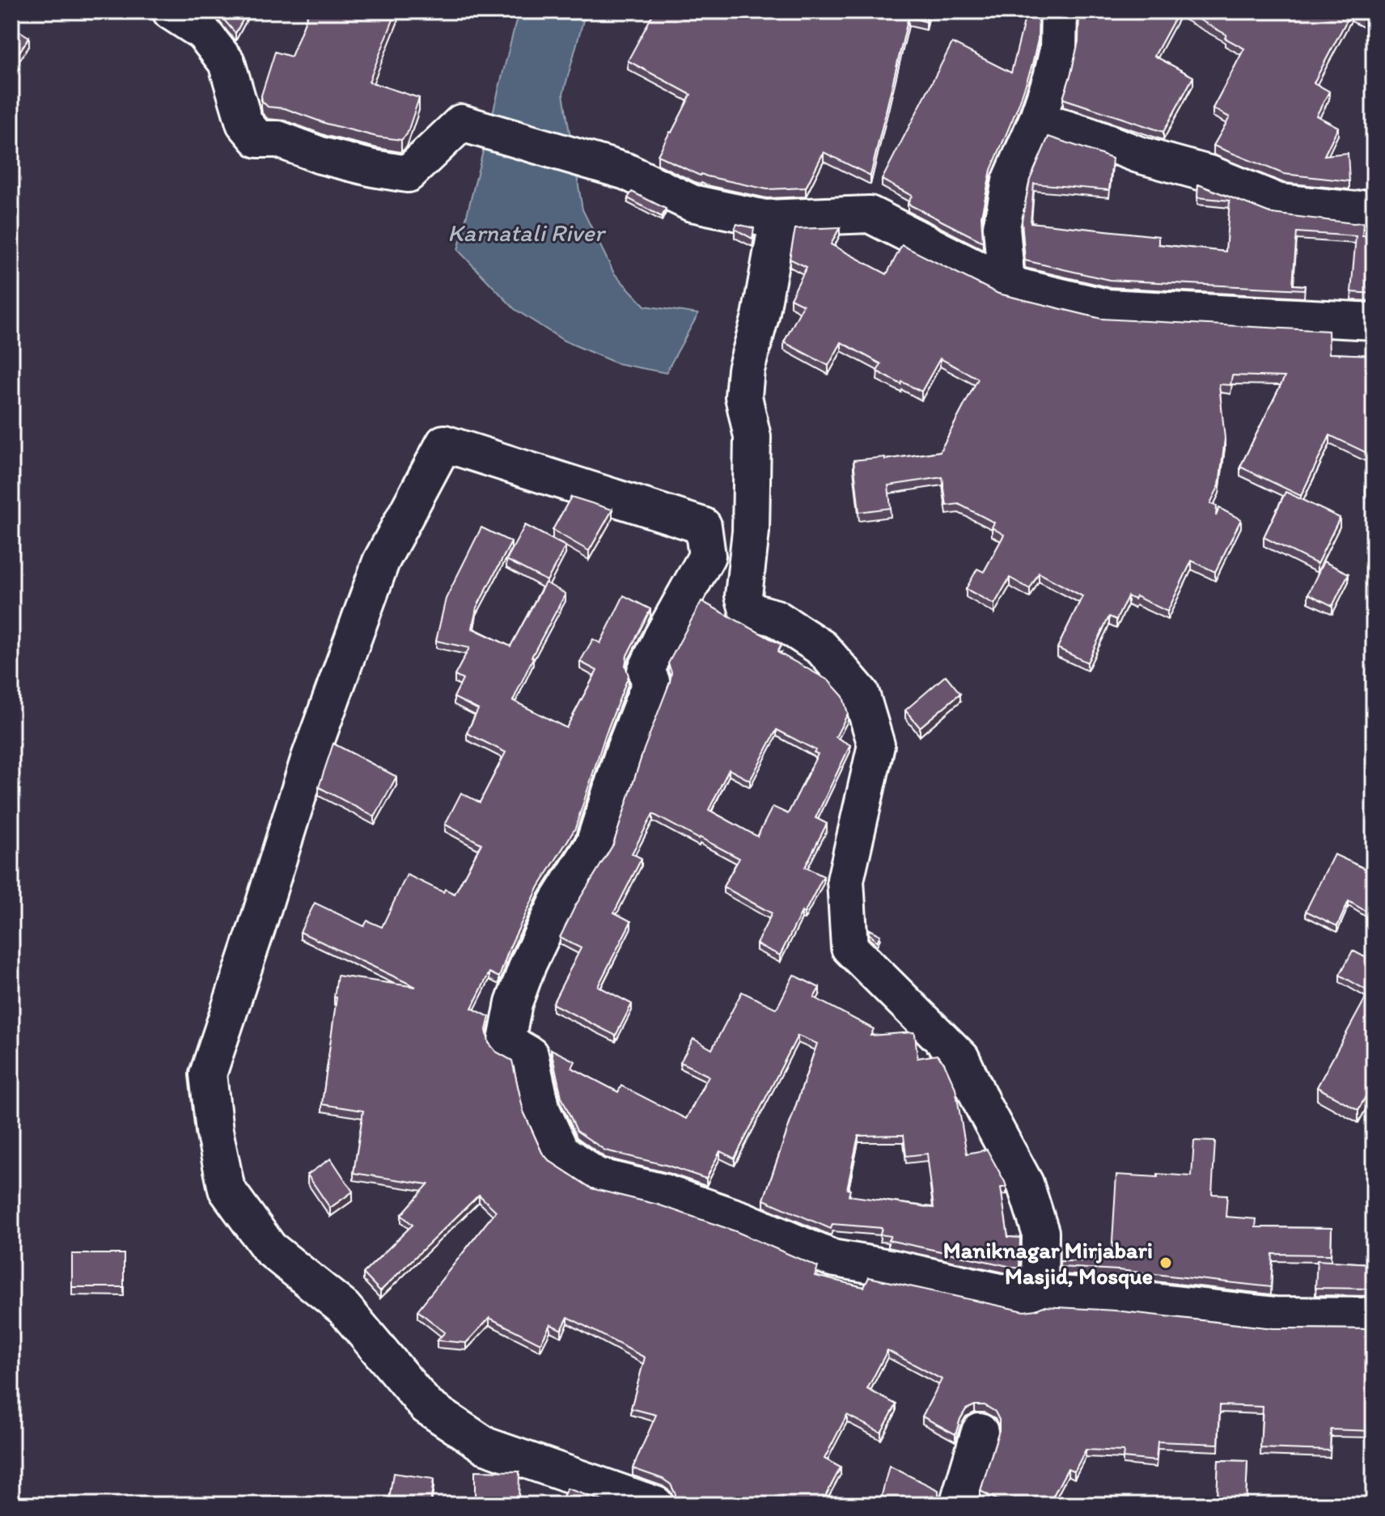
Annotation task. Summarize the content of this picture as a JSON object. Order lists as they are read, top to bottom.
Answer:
{
  "water": ["Karnatali River"],
  "places": ["Maniknagar Mirjabari Masjid, Mosque"]
}
